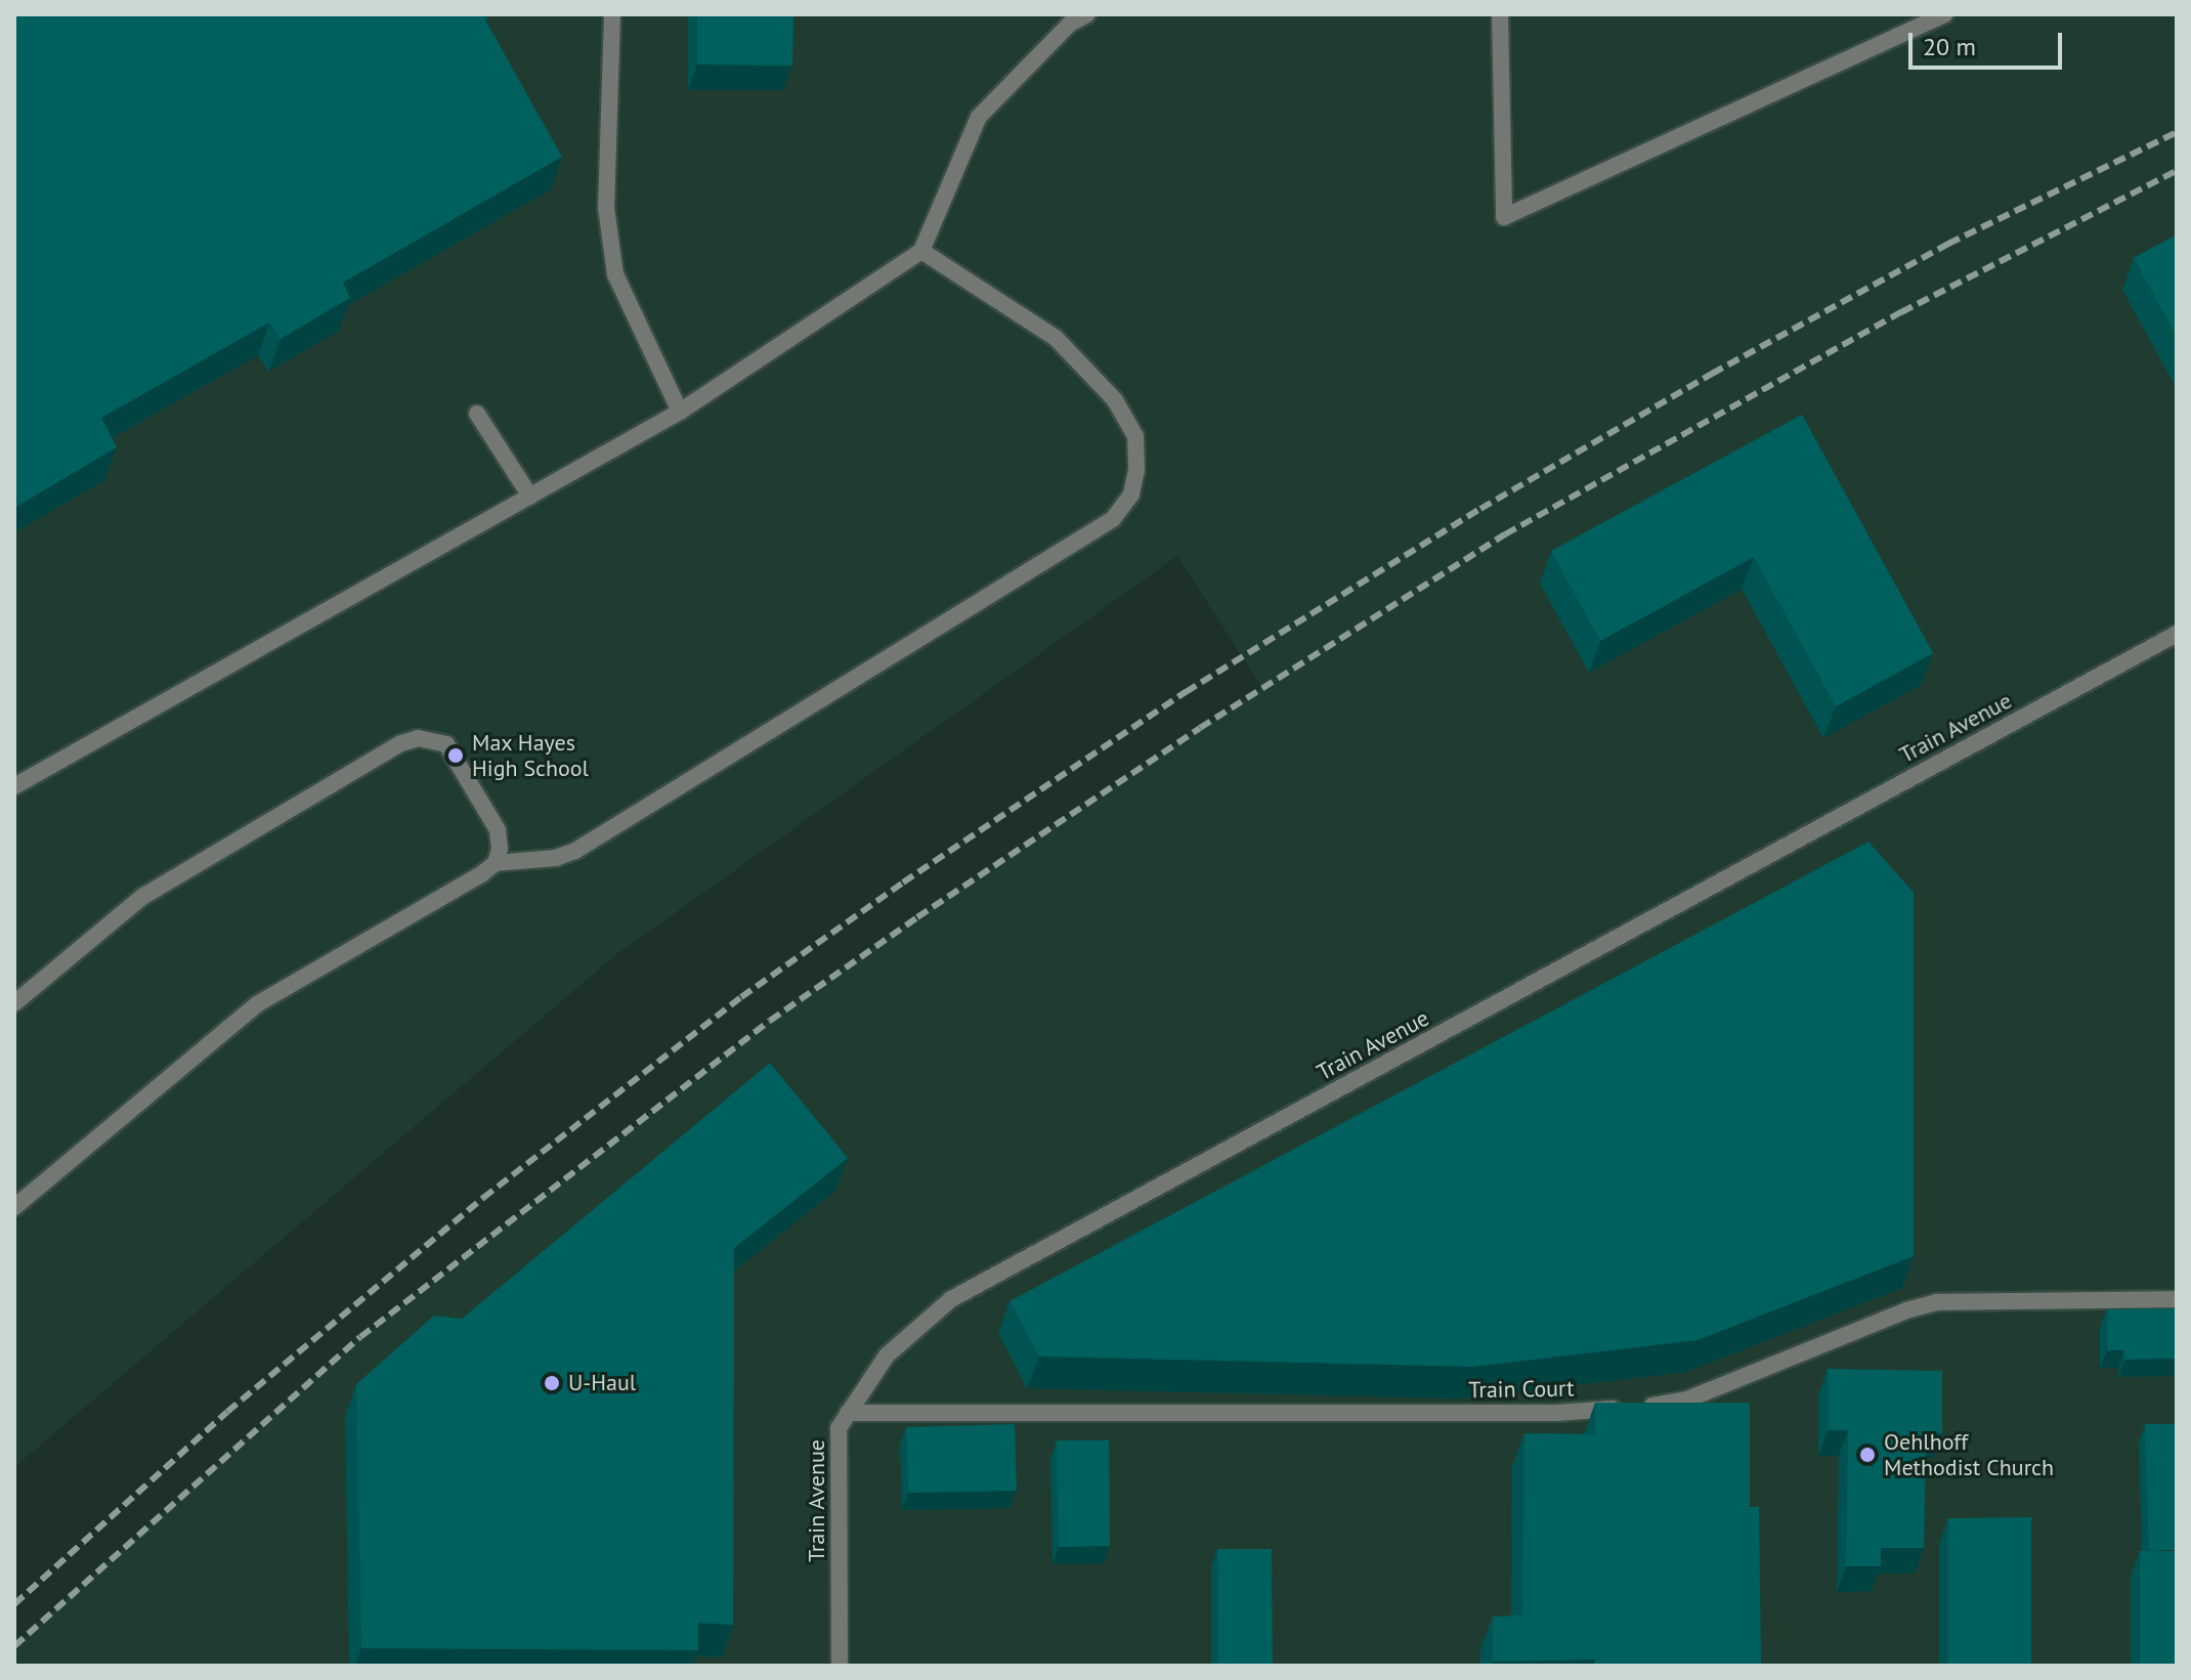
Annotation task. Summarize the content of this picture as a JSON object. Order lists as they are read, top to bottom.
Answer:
{
  "streets": {
    "street": ["Train Avenue", "Train Court"]
  },
  "crossings": [
    ["Train Avenue", "Train Court"]
  ],
  "places": ["Max Hayes High School", "U-Haul", "Oehlhoff Methodist Church"],
  "scale_bar": "20 m"
}
